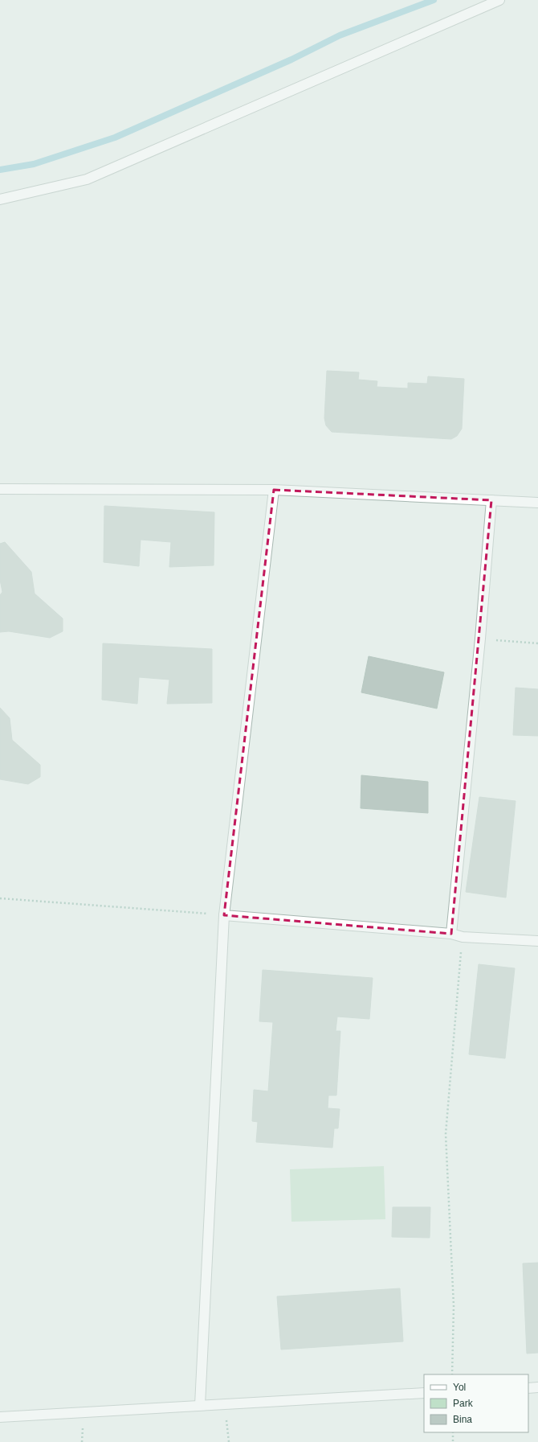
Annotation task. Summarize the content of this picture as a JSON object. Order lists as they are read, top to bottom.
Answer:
{
  "legend": ["Yol", "Park", "Bina"]
}
